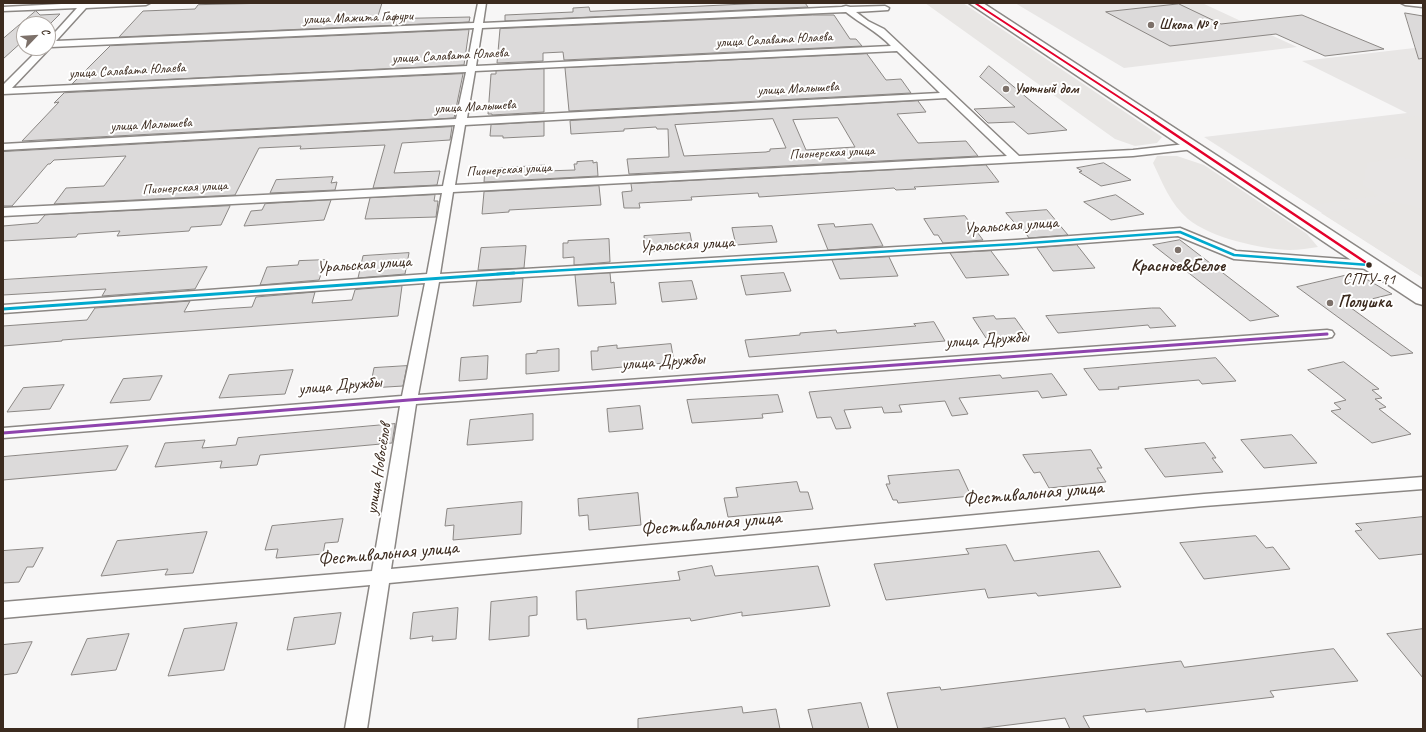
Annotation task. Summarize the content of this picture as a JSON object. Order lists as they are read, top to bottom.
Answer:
{
  "streets": {
    "street": [
      "улица Мажита Гафури",
      "улица Салавата Юлаева",
      "улица Малышева",
      "Пионерская улица",
      "Уральская улица",
      "улица Дружбы",
      "улица Новосёлов",
      "Фестивальная улица"
    ]
  },
  "crossings": [
    ["улица Мажита Гафури", "улица Новосёлов"],
    ["улица Салавата Юлаева", "улица Новосёлов"],
    ["улица Малышева", "улица Новосёлов"],
    ["Пионерская улица", "улица Новосёлов"],
    ["Уральская улица", "улица Новосёлов"],
    ["улица Дружбы", "улица Новосёлов"],
    ["улица Новосёлов", "Фестивальная улица"]
  ],
  "places": [
    "Школа № 9",
    "Уютный дом",
    "Красное&Белое",
    "СПТУ-91",
    "Полушка"
  ],
  "north": "top right"
}
